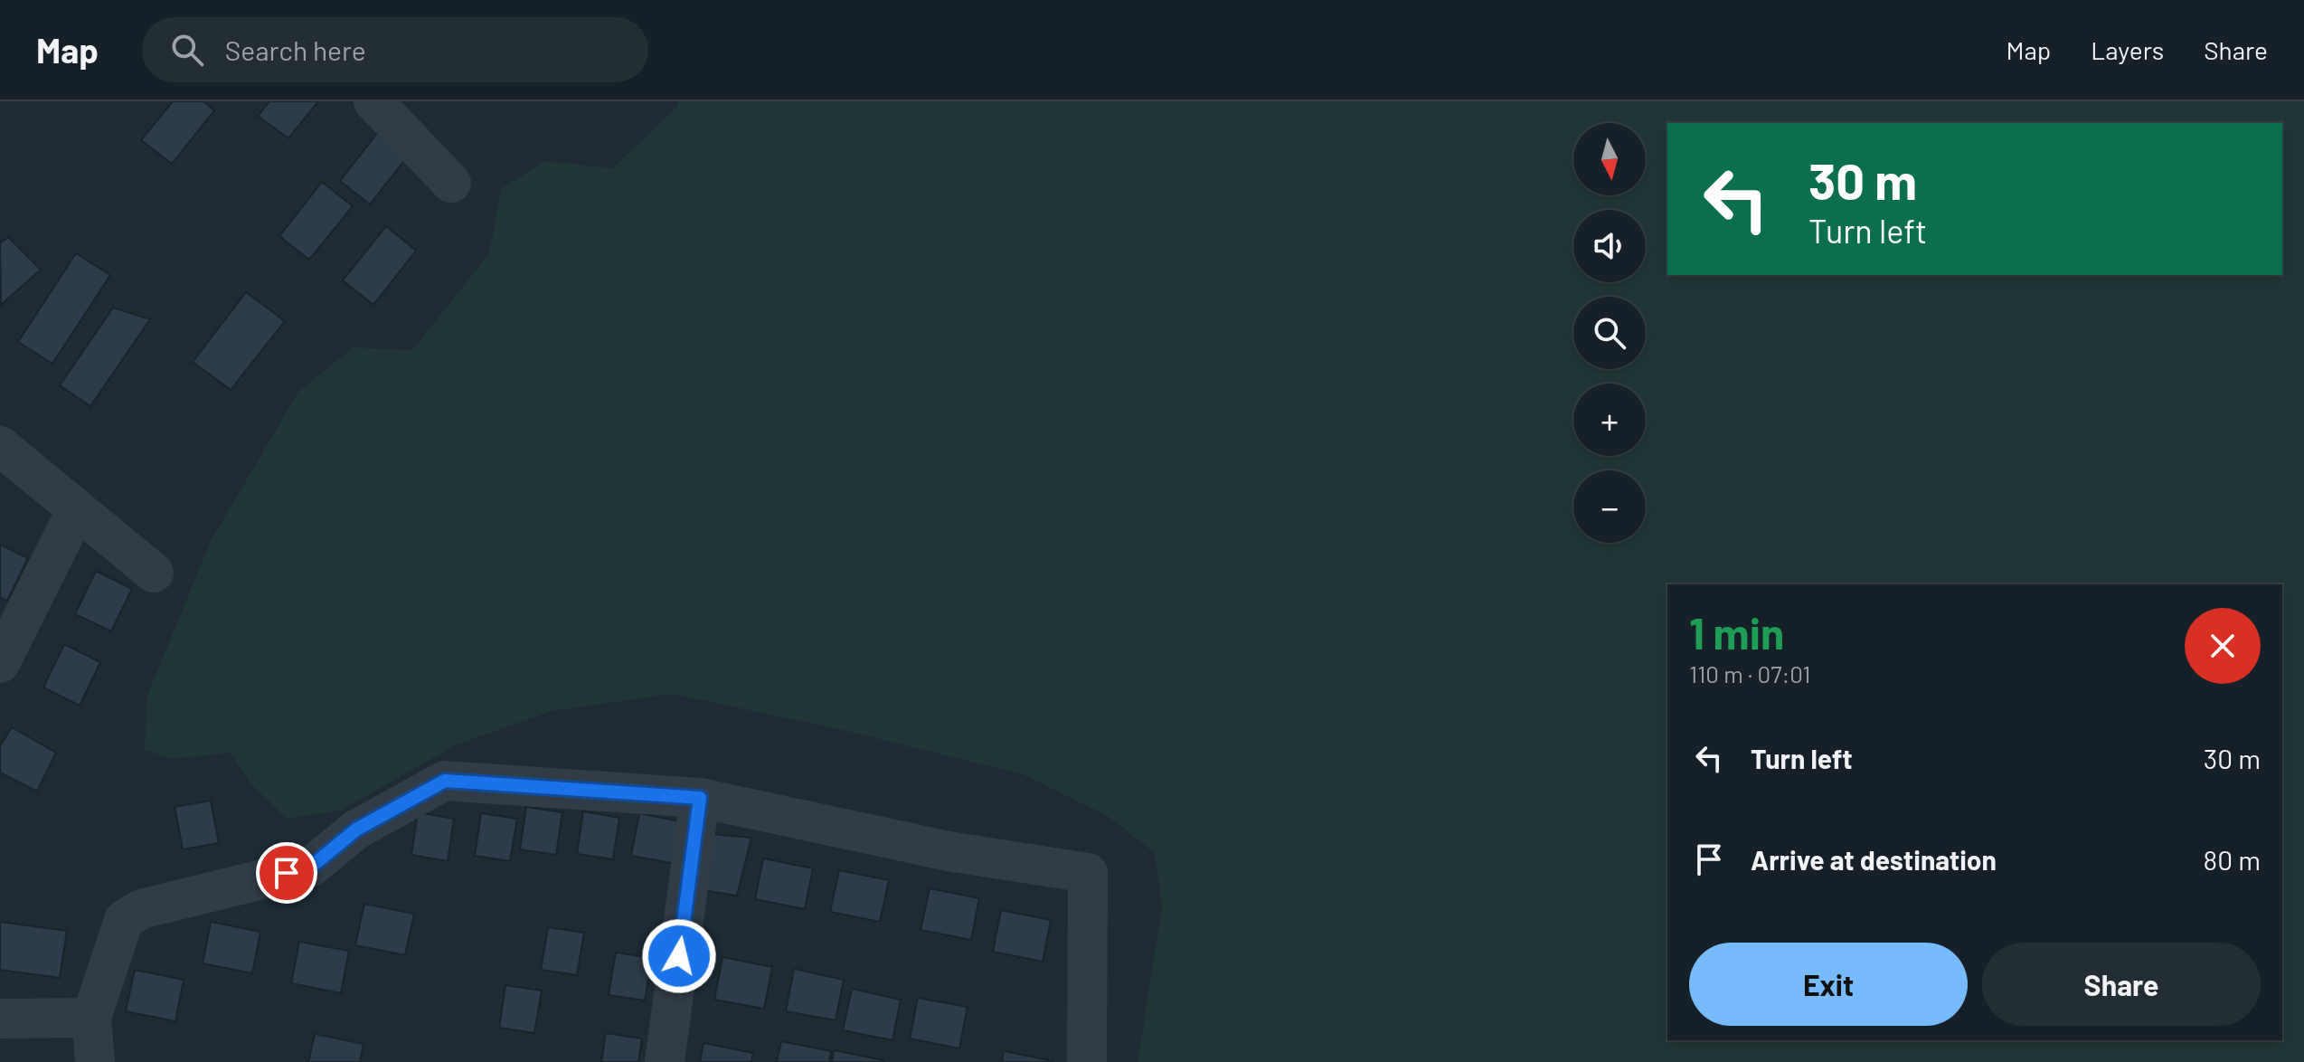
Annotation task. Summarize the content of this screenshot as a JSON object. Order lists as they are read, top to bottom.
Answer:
{
  "north": "bottom",
  "page": {
    "header": "Map",
    "search": "Search here",
    "nav": ["Map", "Layers", "Share"],
    "map_buttons": ["+", "−"],
    "turn": ["30 m", "Turn left"],
    "heading": ["1 min", "110 m · 07:01"],
    "list": [
      {
        "name": "Turn left",
        "value": "30 m"
      },
      {
        "name": "Arrive at destination",
        "value": "80 m"
      }
    ],
    "buttons": ["Exit", "Share"]
  }
}
